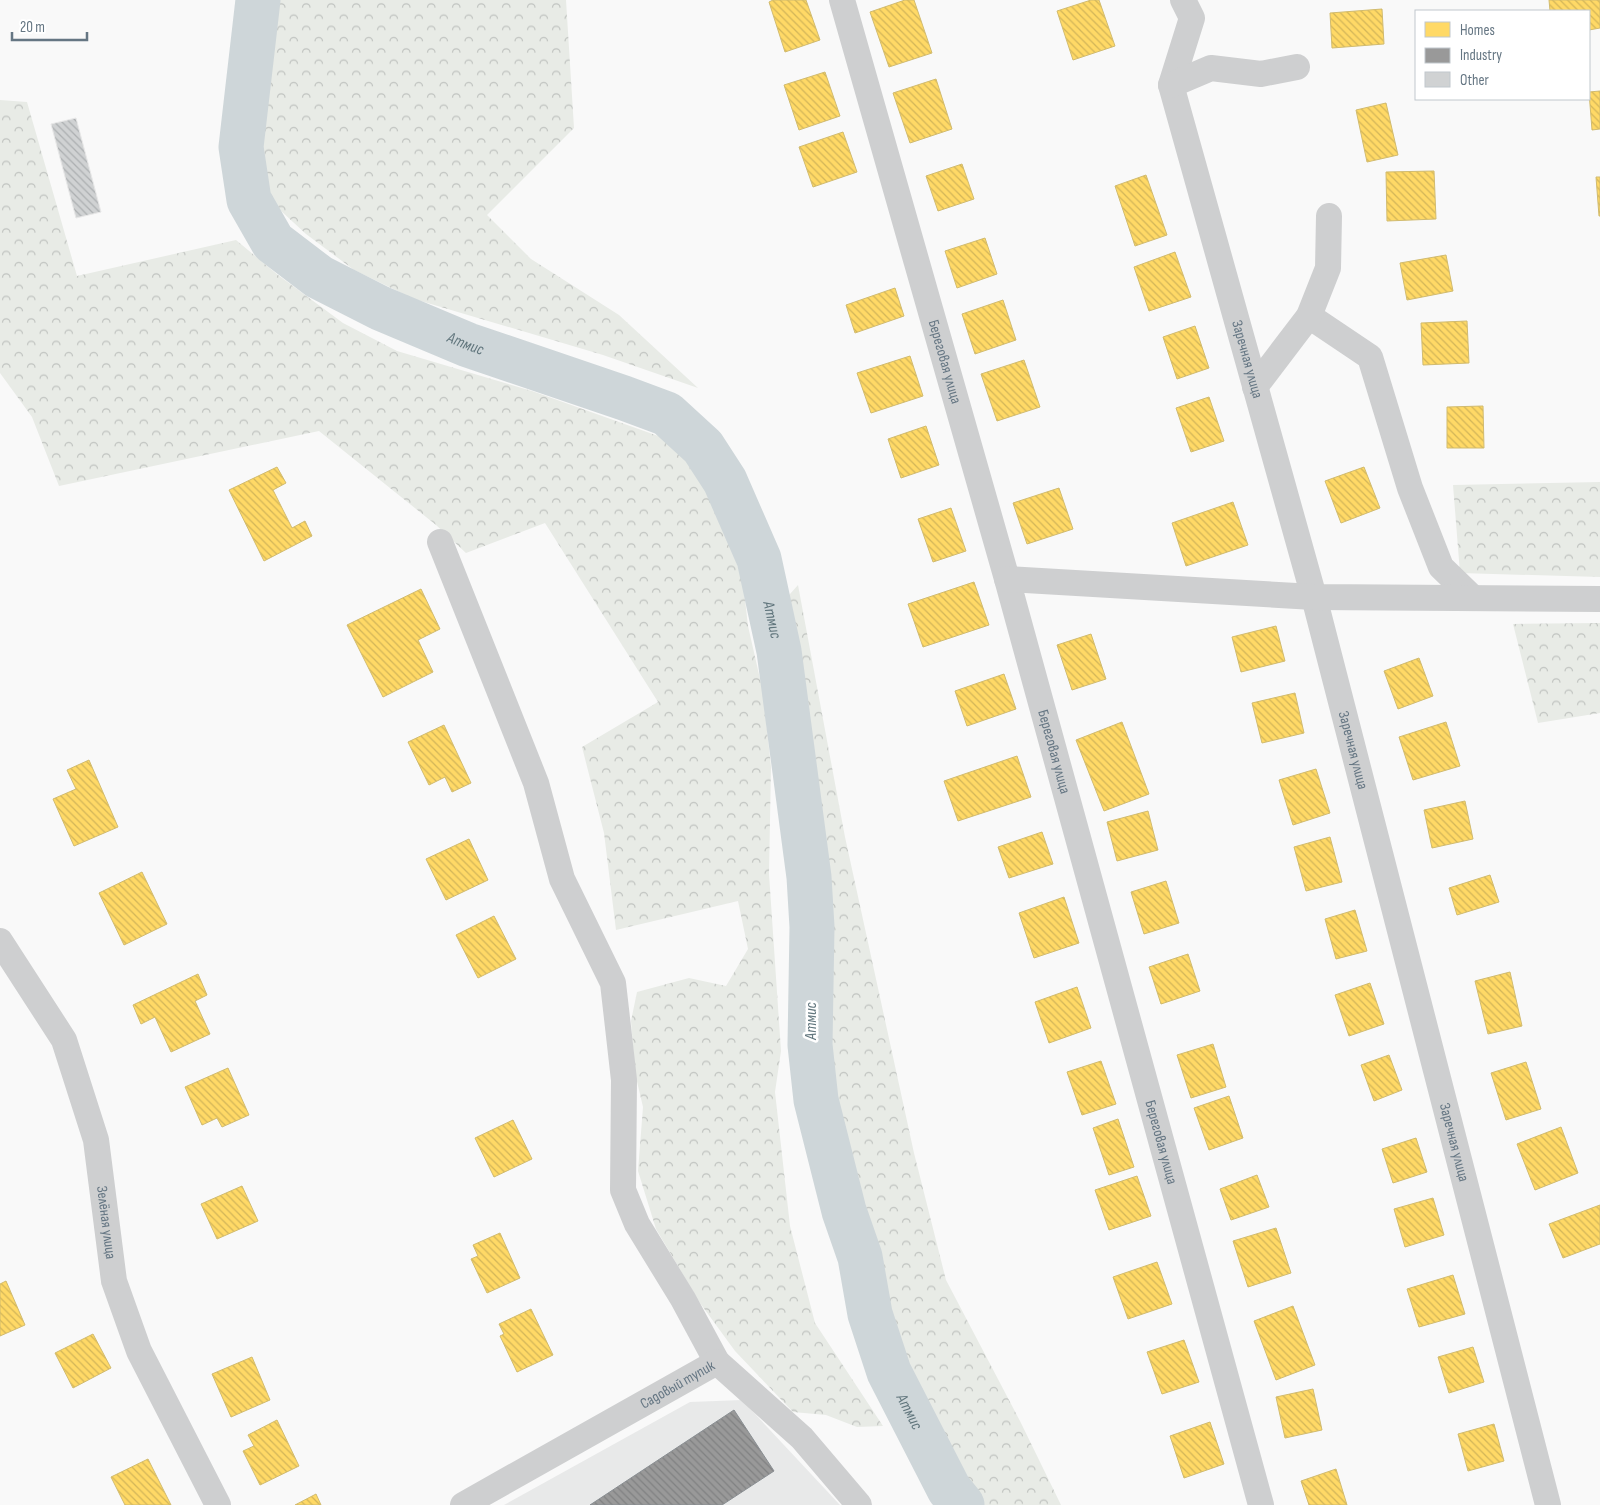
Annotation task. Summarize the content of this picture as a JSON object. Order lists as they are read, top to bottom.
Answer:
{
  "streets": {
    "street": [
      "Заречная улица",
      "Береговая улица",
      "Зелёная улица",
      "Садовый тупик"
    ]
  },
  "water": ["Атмис"],
  "legend": ["Homes", "Industry", "Other"],
  "scale_bar": "20 m"
}
